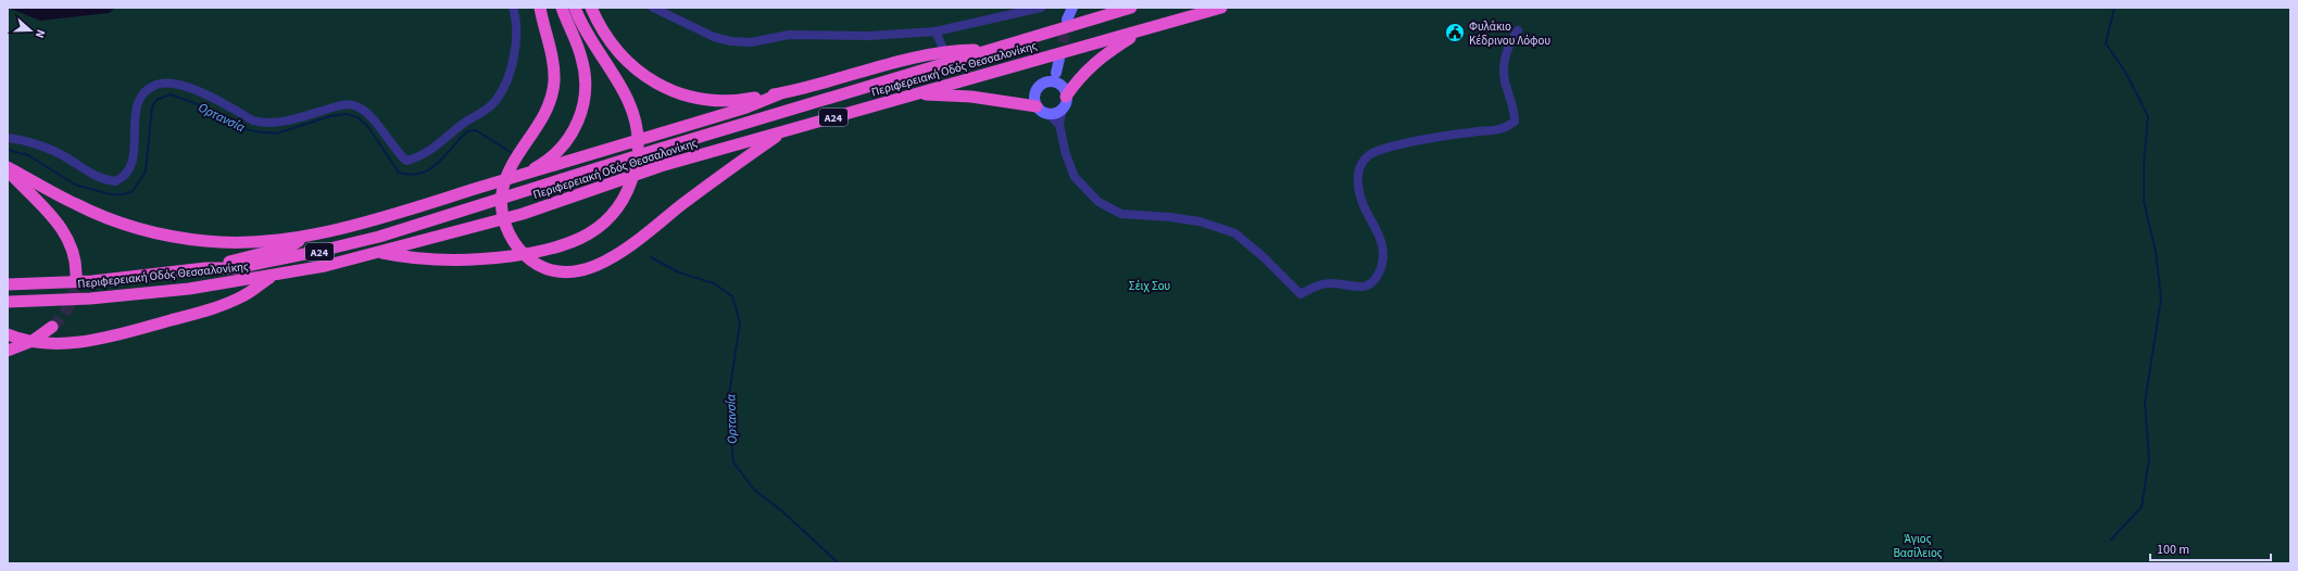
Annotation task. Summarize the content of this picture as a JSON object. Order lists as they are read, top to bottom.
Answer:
{
  "streets": {
    "highway": ["Περιφερειακή Οδός Θεσσαλονίκης", "Α24"]
  },
  "water": ["Ορτανσία"],
  "parks": ["Σέιχ Σου", "Άγιος Βασίλειος"],
  "places": {
    "public building": ["Φυλάκιο Κέδρινου Λόφου"]
  },
  "scale_bar": "100 m",
  "north": "right"
}
